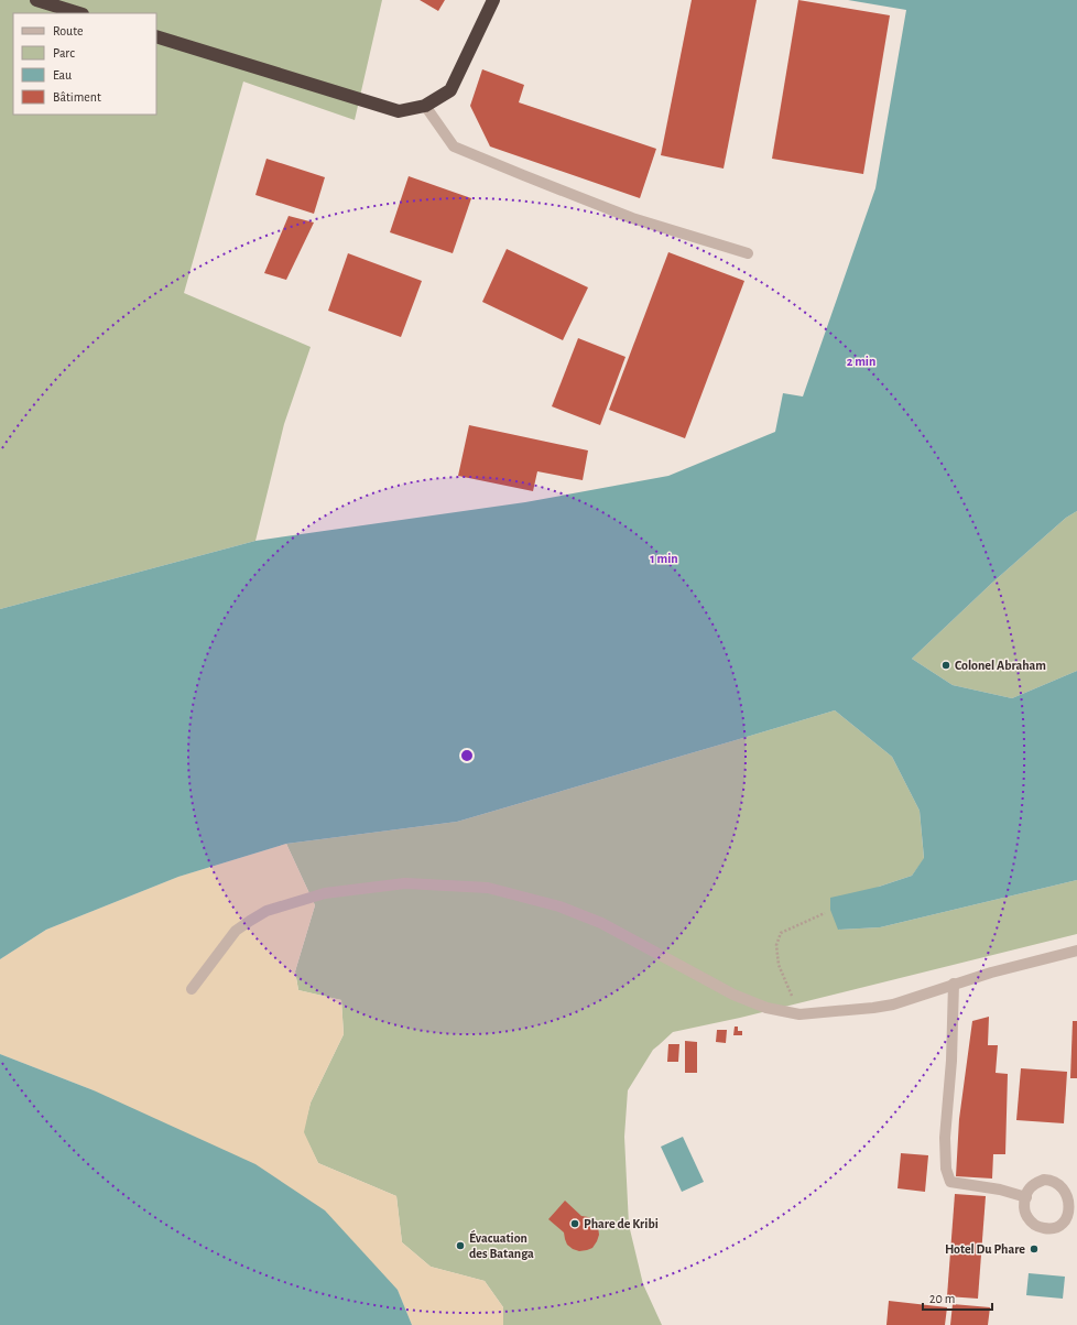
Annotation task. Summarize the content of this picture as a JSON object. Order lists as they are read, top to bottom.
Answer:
{
  "places": [
    "Colonel Abraham",
    "Phare de Kribi",
    "Évacuation des Batanga",
    "Hotel Du Phare"
  ],
  "legend": [
    "Route",
    "Parc",
    "Eau",
    "Bâtiment"
  ],
  "scale_bar": "20 m",
  "rings": ["2 min", "1 min"]
}
